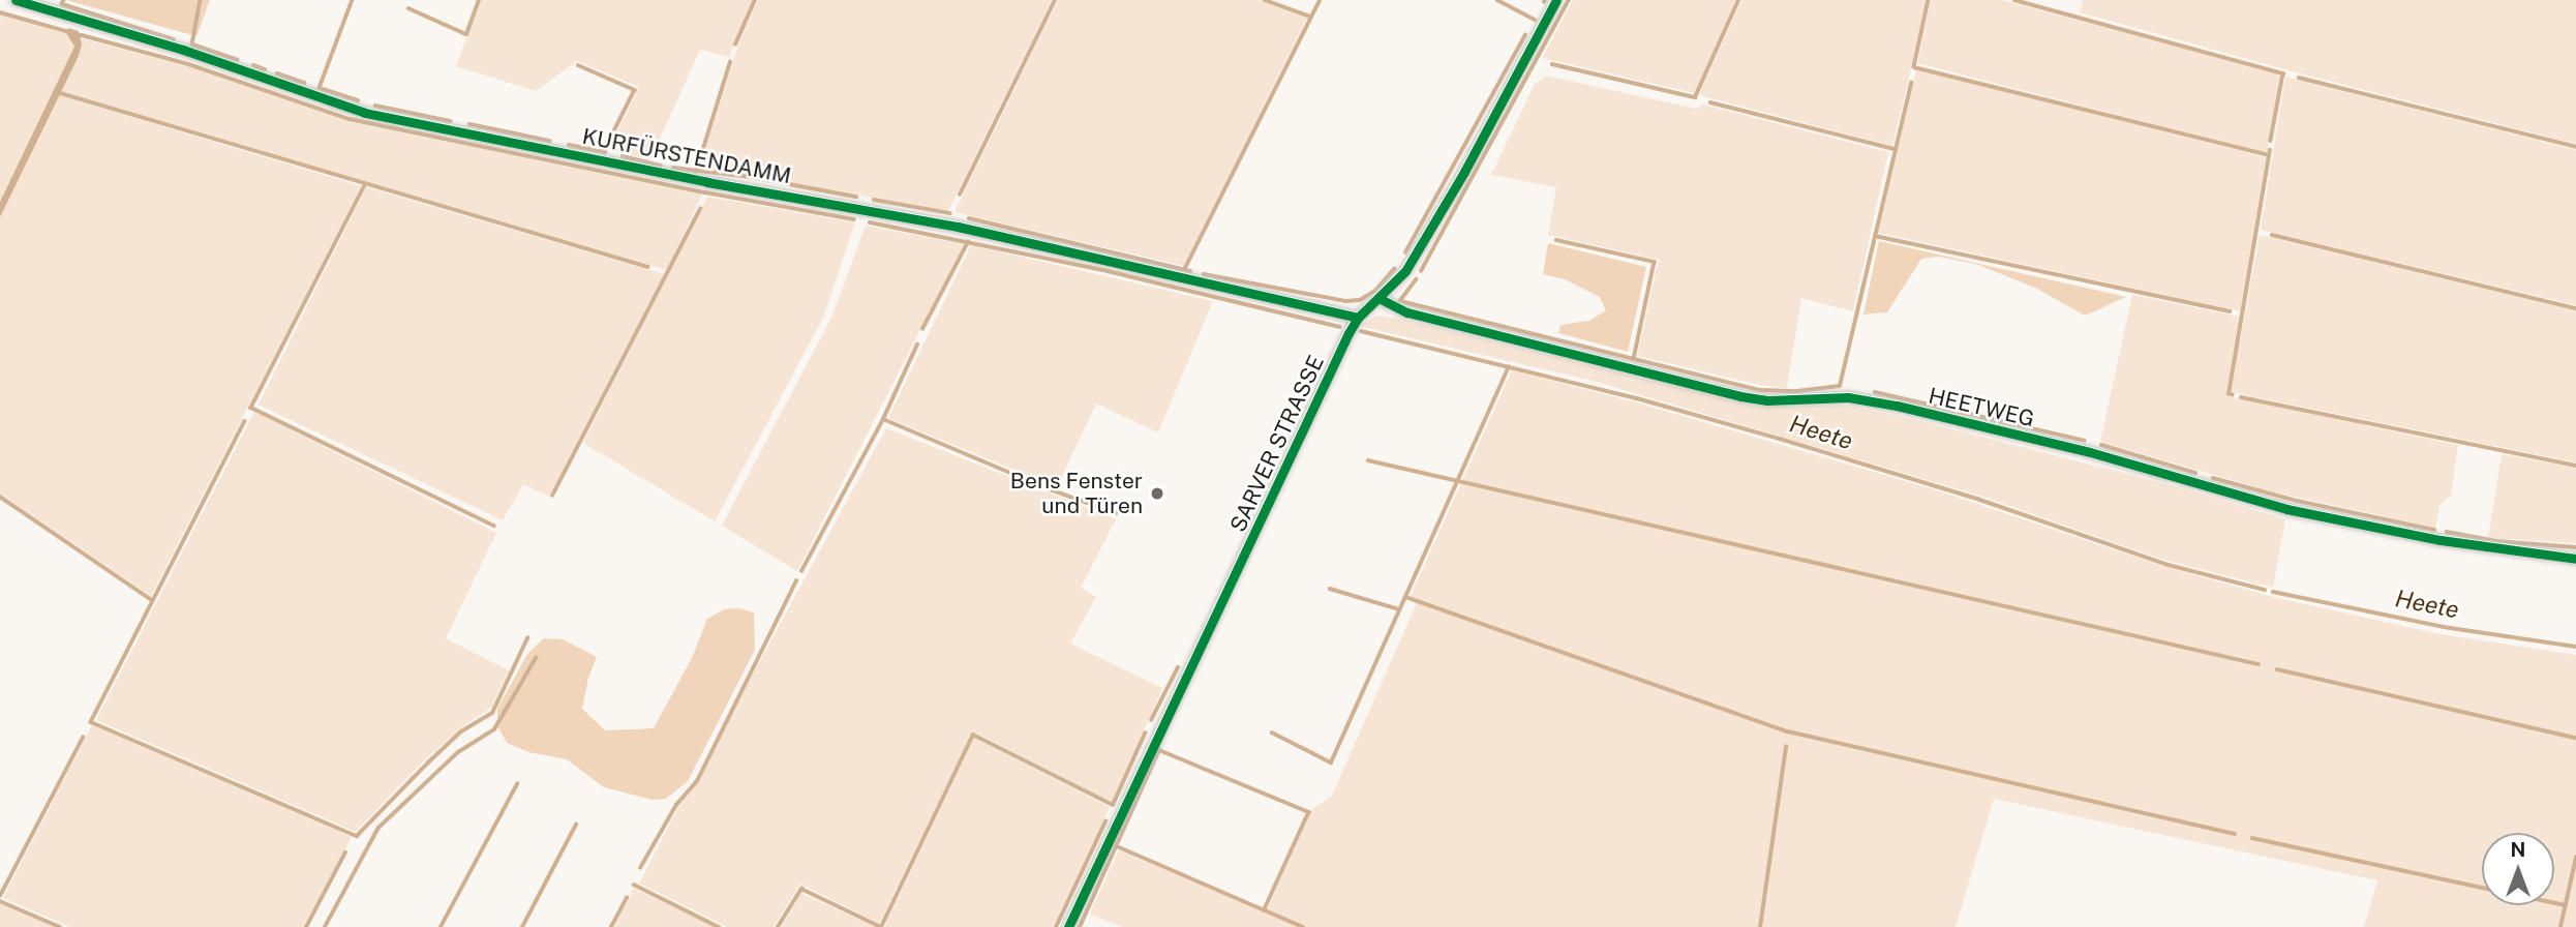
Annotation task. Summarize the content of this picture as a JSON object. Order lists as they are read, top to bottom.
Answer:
{
  "streets": {
    "street": ["KURFÜRSTENDAMM", "HEETWEG", "SARVER STRASSE"]
  },
  "crossings": [
    ["KURFÜRSTENDAMM", "SARVER STRASSE"],
    ["HEETWEG", "SARVER STRASSE"]
  ],
  "water": ["Heete"],
  "places": ["Bens Fenster und Türen"],
  "north": "top"
}
